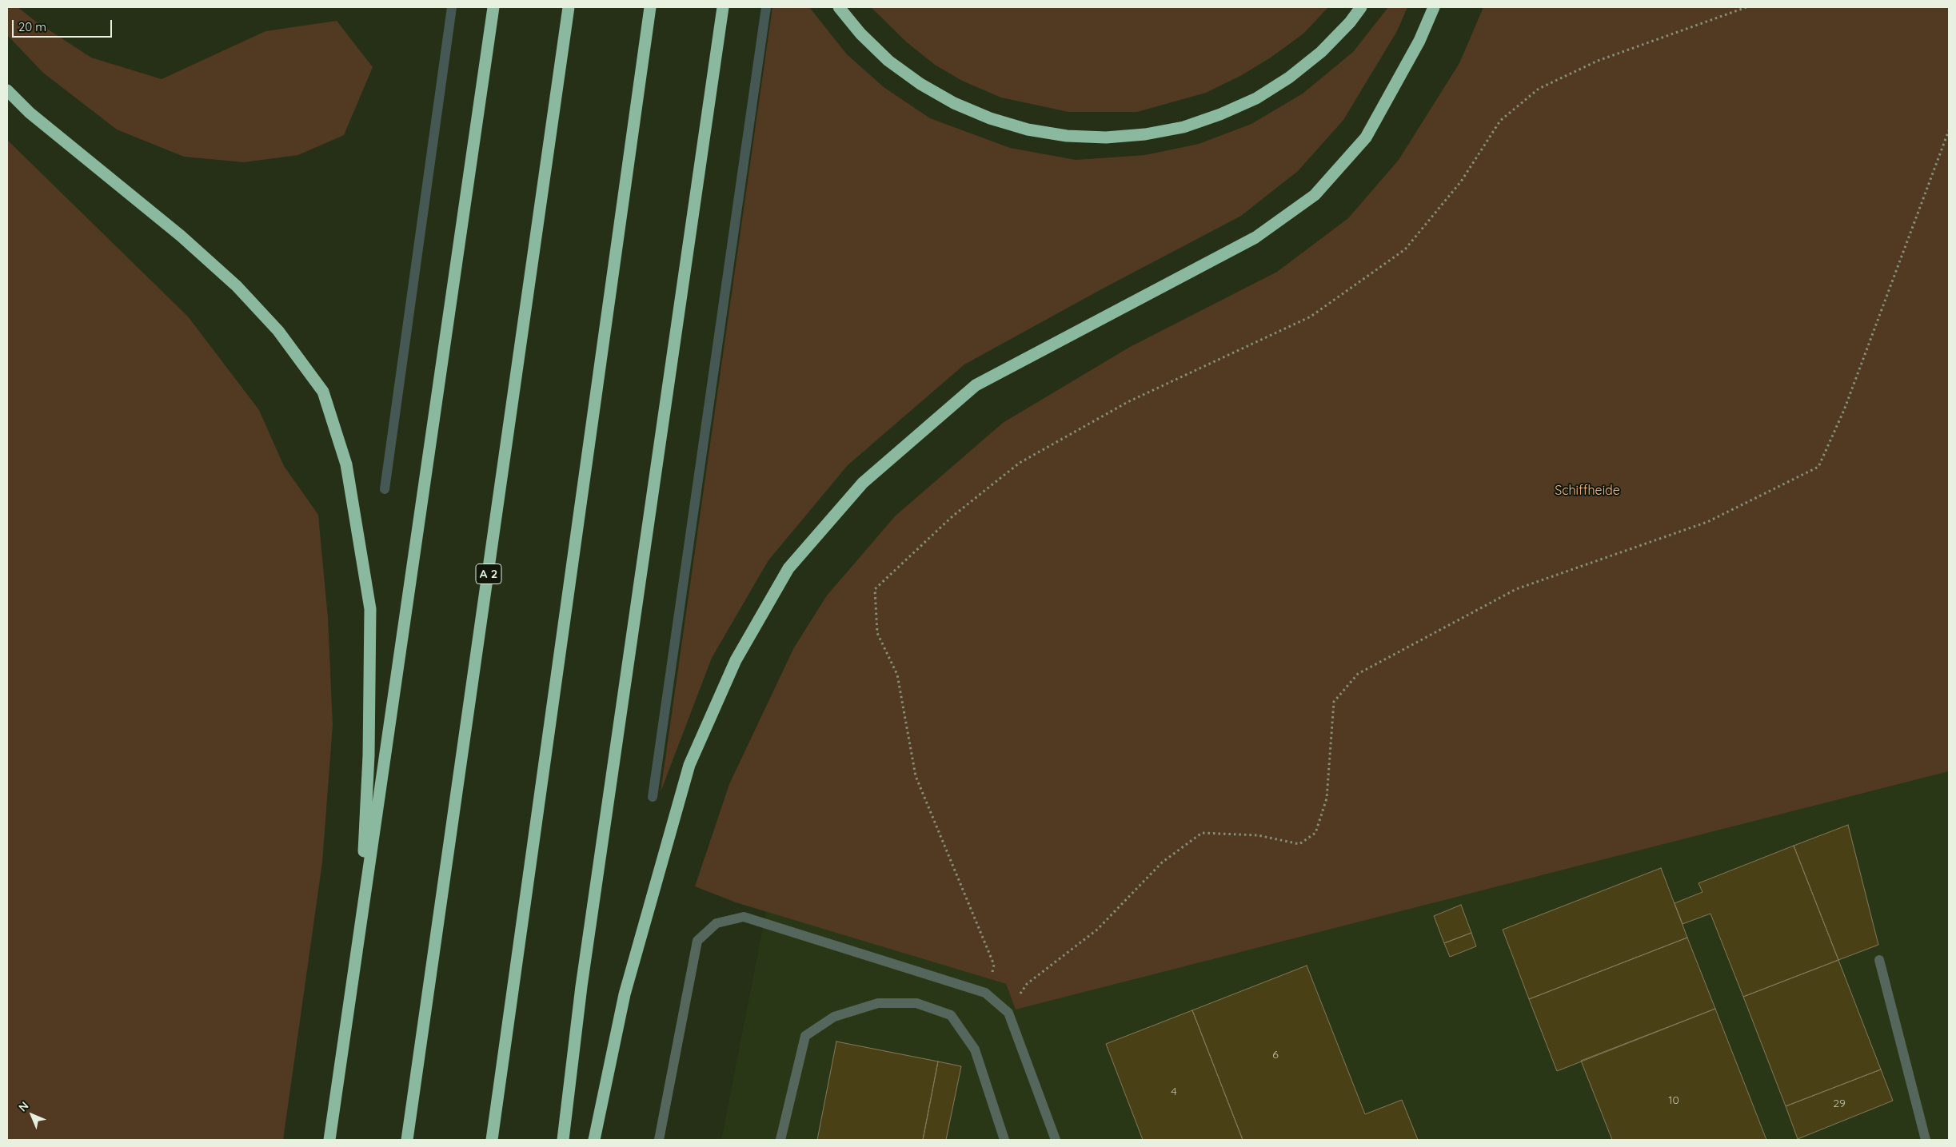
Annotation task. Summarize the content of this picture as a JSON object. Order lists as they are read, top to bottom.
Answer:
{
  "streets": {
    "highway": ["A 2"]
  },
  "parks": ["Schiffheide"],
  "house_numbers": [
    "6",
    "4",
    "10",
    "29"
  ],
  "scale_bar": "20 m",
  "north": "top left"
}
